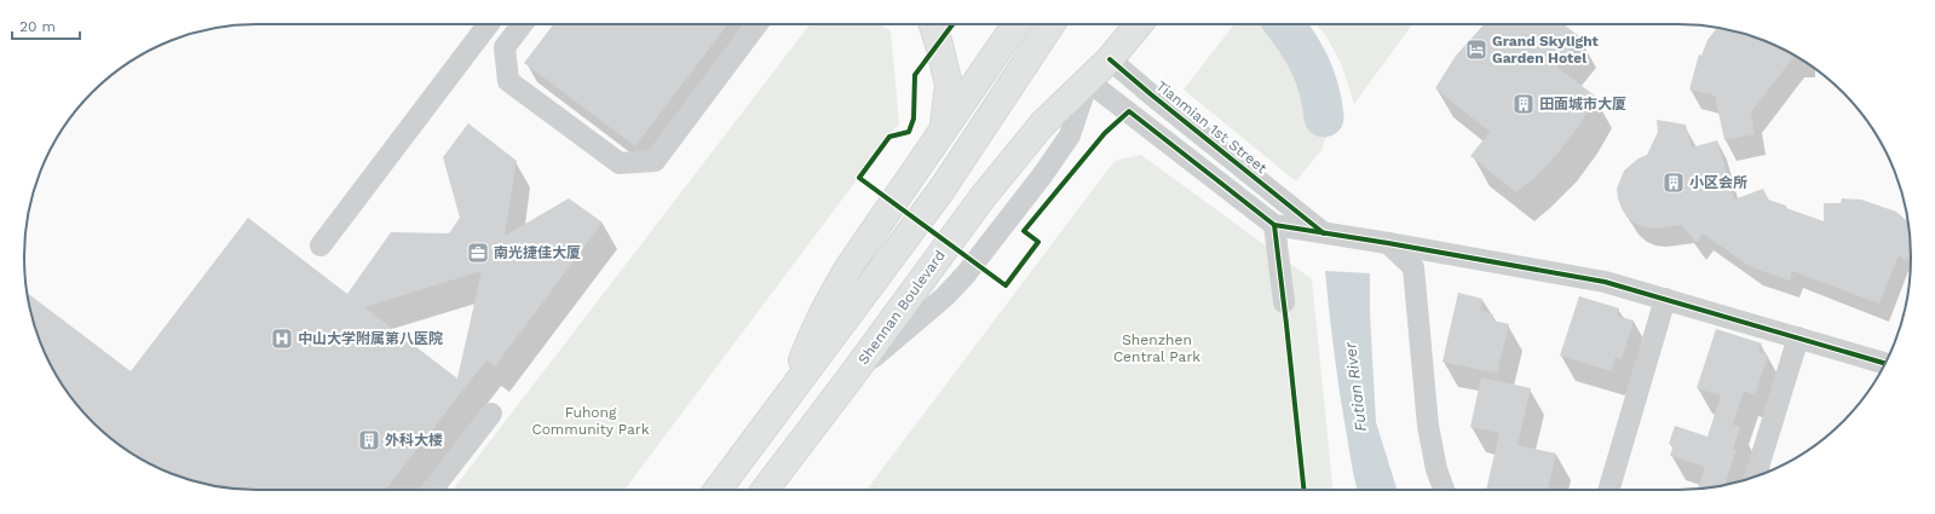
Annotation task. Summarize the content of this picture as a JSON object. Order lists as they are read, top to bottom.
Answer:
{
  "streets": {
    "main road": ["Shennan Boulevard"],
    "street": ["Tianmian 1st Street"]
  },
  "crossings": [
    ["Tianmian 1st Street", "Shennan Boulevard"]
  ],
  "water": ["Futian River"],
  "parks": ["Shenzhen Central Park", "Fuhong Community Park"],
  "places": {
    "hotel": ["Grand Skylight Garden Hotel"],
    "building": ["田面城市大厦", "小区会所", "外科大楼"],
    "office": ["南光捷佳大厦"],
    "hospital": ["中山大学附属第八医院"]
  },
  "scale_bar": "20 m"
}
